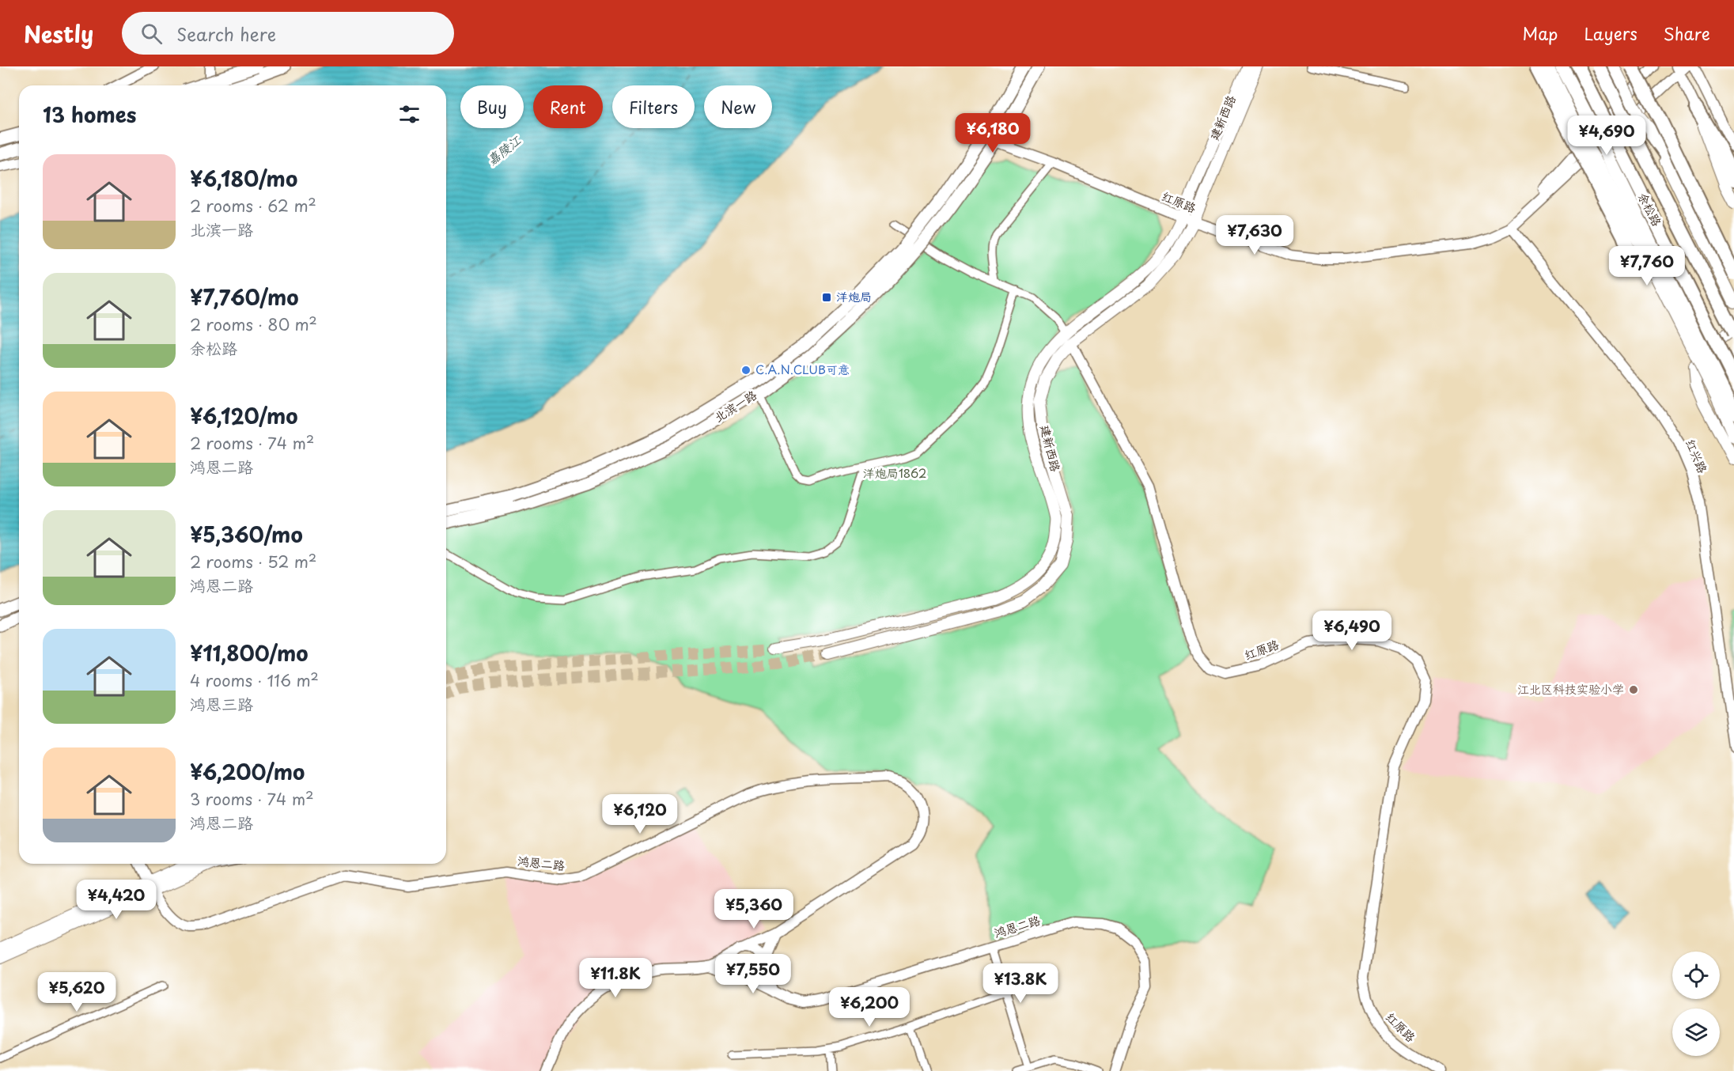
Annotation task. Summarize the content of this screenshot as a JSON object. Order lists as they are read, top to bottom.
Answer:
{
  "streets": {
    "highway": ["余松路"],
    "main road": ["建新西路", "北滨一路"],
    "street": ["红原路", "红兴路", "鸿恩二路"]
  },
  "crossings": [
    ["建新西路", "红原路"],
    ["红原路", "北滨一路"],
    ["红原路", "红兴路"]
  ],
  "water": ["嘉陵江"],
  "parks": ["洋炮局1862"],
  "places": {
    "transit": ["洋炮局"],
    "other": ["C.A.N.CLUB可意", "江北区科技实验小学"]
  },
  "page": {
    "header": "Nestly",
    "search": "Search here",
    "nav": ["Map", "Layers", "Share"],
    "chip": [
      "Buy",
      "Rent",
      "Filters",
      "New"
    ],
    "heading": "13 homes",
    "price": [
      "¥6,180",
      "¥4,690",
      "¥7,630",
      "¥7,760",
      "¥6,490",
      "¥6,120",
      "¥4,420",
      "¥5,360",
      "¥7,550",
      "¥11.8K",
      "¥13.8K",
      "¥5,620",
      "¥6,200"
    ],
    "list": [
      {
        "name": "¥6,180/mo",
        "note": "2 rooms · 62 m² · 北滨一路"
      },
      {
        "name": "¥7,760/mo",
        "note": "2 rooms · 80 m² · 余松路"
      },
      {
        "name": "¥6,120/mo",
        "note": "2 rooms · 74 m² · 鸿恩二路"
      },
      {
        "name": "¥5,360/mo",
        "note": "2 rooms · 52 m² · 鸿恩二路"
      },
      {
        "name": "¥11,800/mo",
        "note": "4 rooms · 116 m² · 鸿恩三路"
      },
      {
        "name": "¥6,200/mo",
        "note": "3 rooms · 74 m² · 鸿恩二路"
      }
    ]
  }
}
